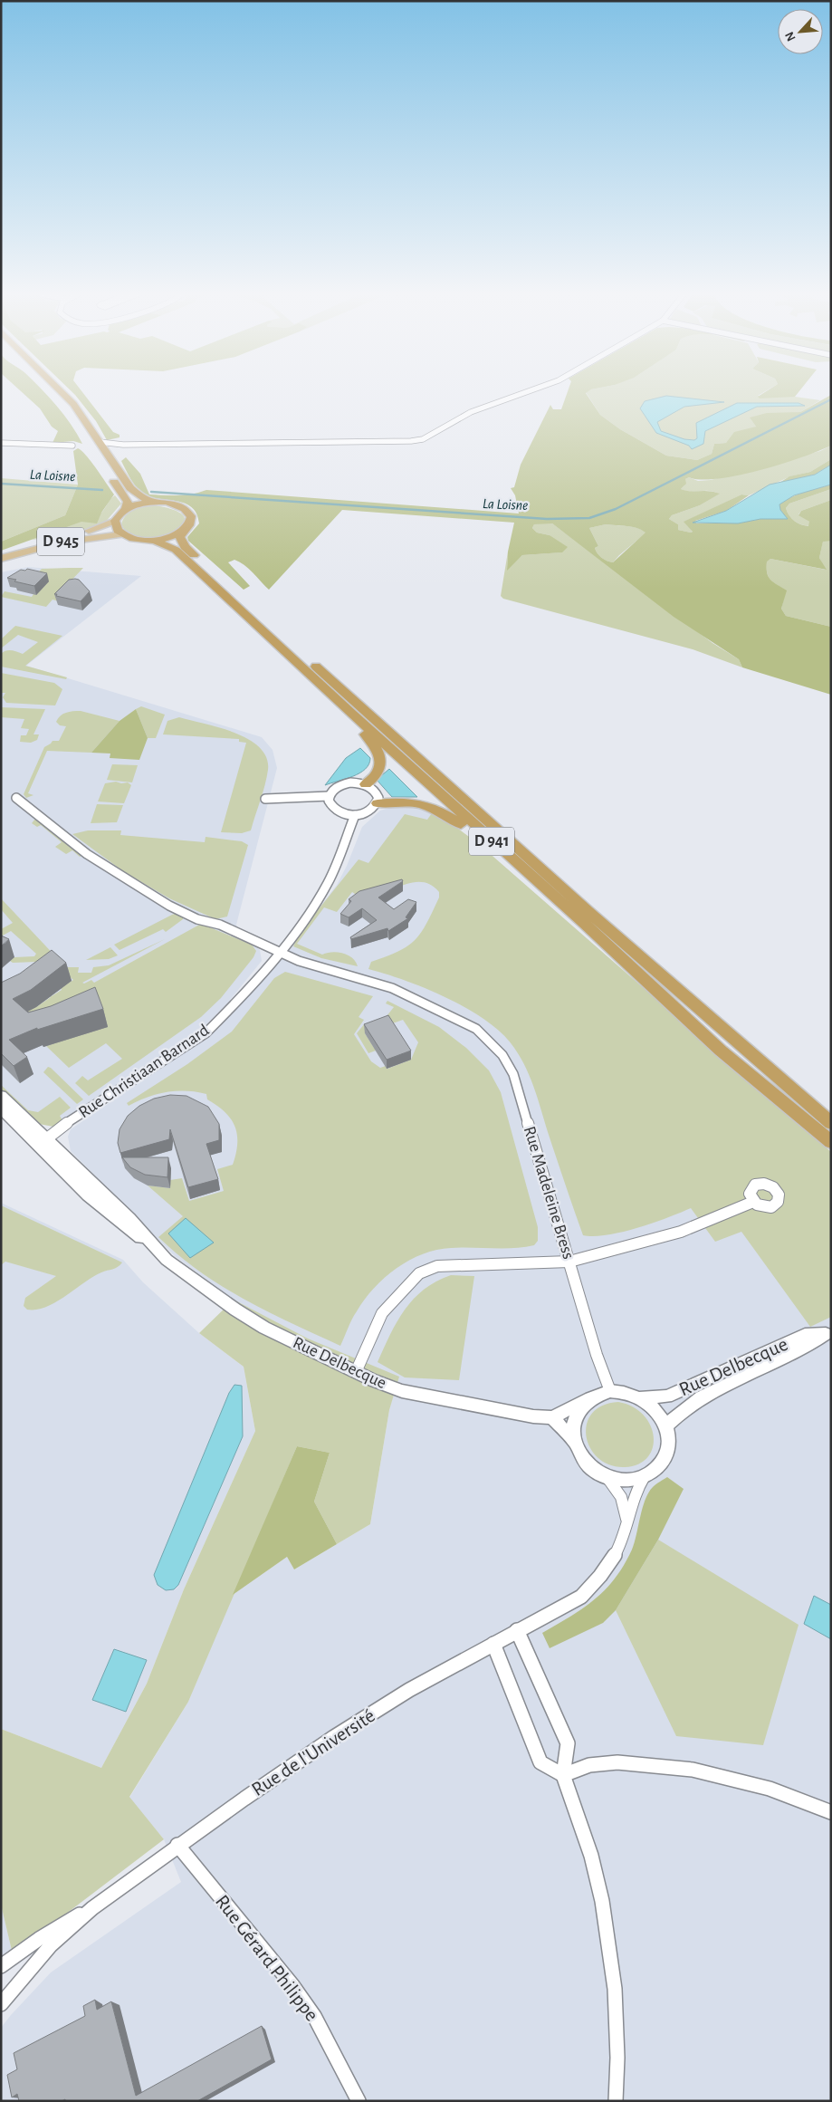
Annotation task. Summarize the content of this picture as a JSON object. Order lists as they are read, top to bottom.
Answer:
{
  "streets": {
    "highway": ["D 941"],
    "main road": ["D 945"],
    "street": [
      "Rue Christiaan Barnard",
      "Rue Madeleine Bress",
      "Rue Delbecque",
      "Rue de l'Université",
      "Rue Gérard Philippe"
    ]
  },
  "crossings": [
    ["Rue Christiaan Barnard", "Rue Madeleine Bress"],
    ["Rue Christiaan Barnard", "Rue Delbecque"],
    ["Rue Madeleine Bress", "Rue Delbecque"],
    ["Rue Madeleine Bress", "Rue de l'Université"],
    ["Rue Delbecque", "Rue de l'Université"],
    ["Rue de l'Université", "Rue Gérard Philippe"]
  ],
  "water": ["La Loisne"],
  "north": "bottom left"
}
